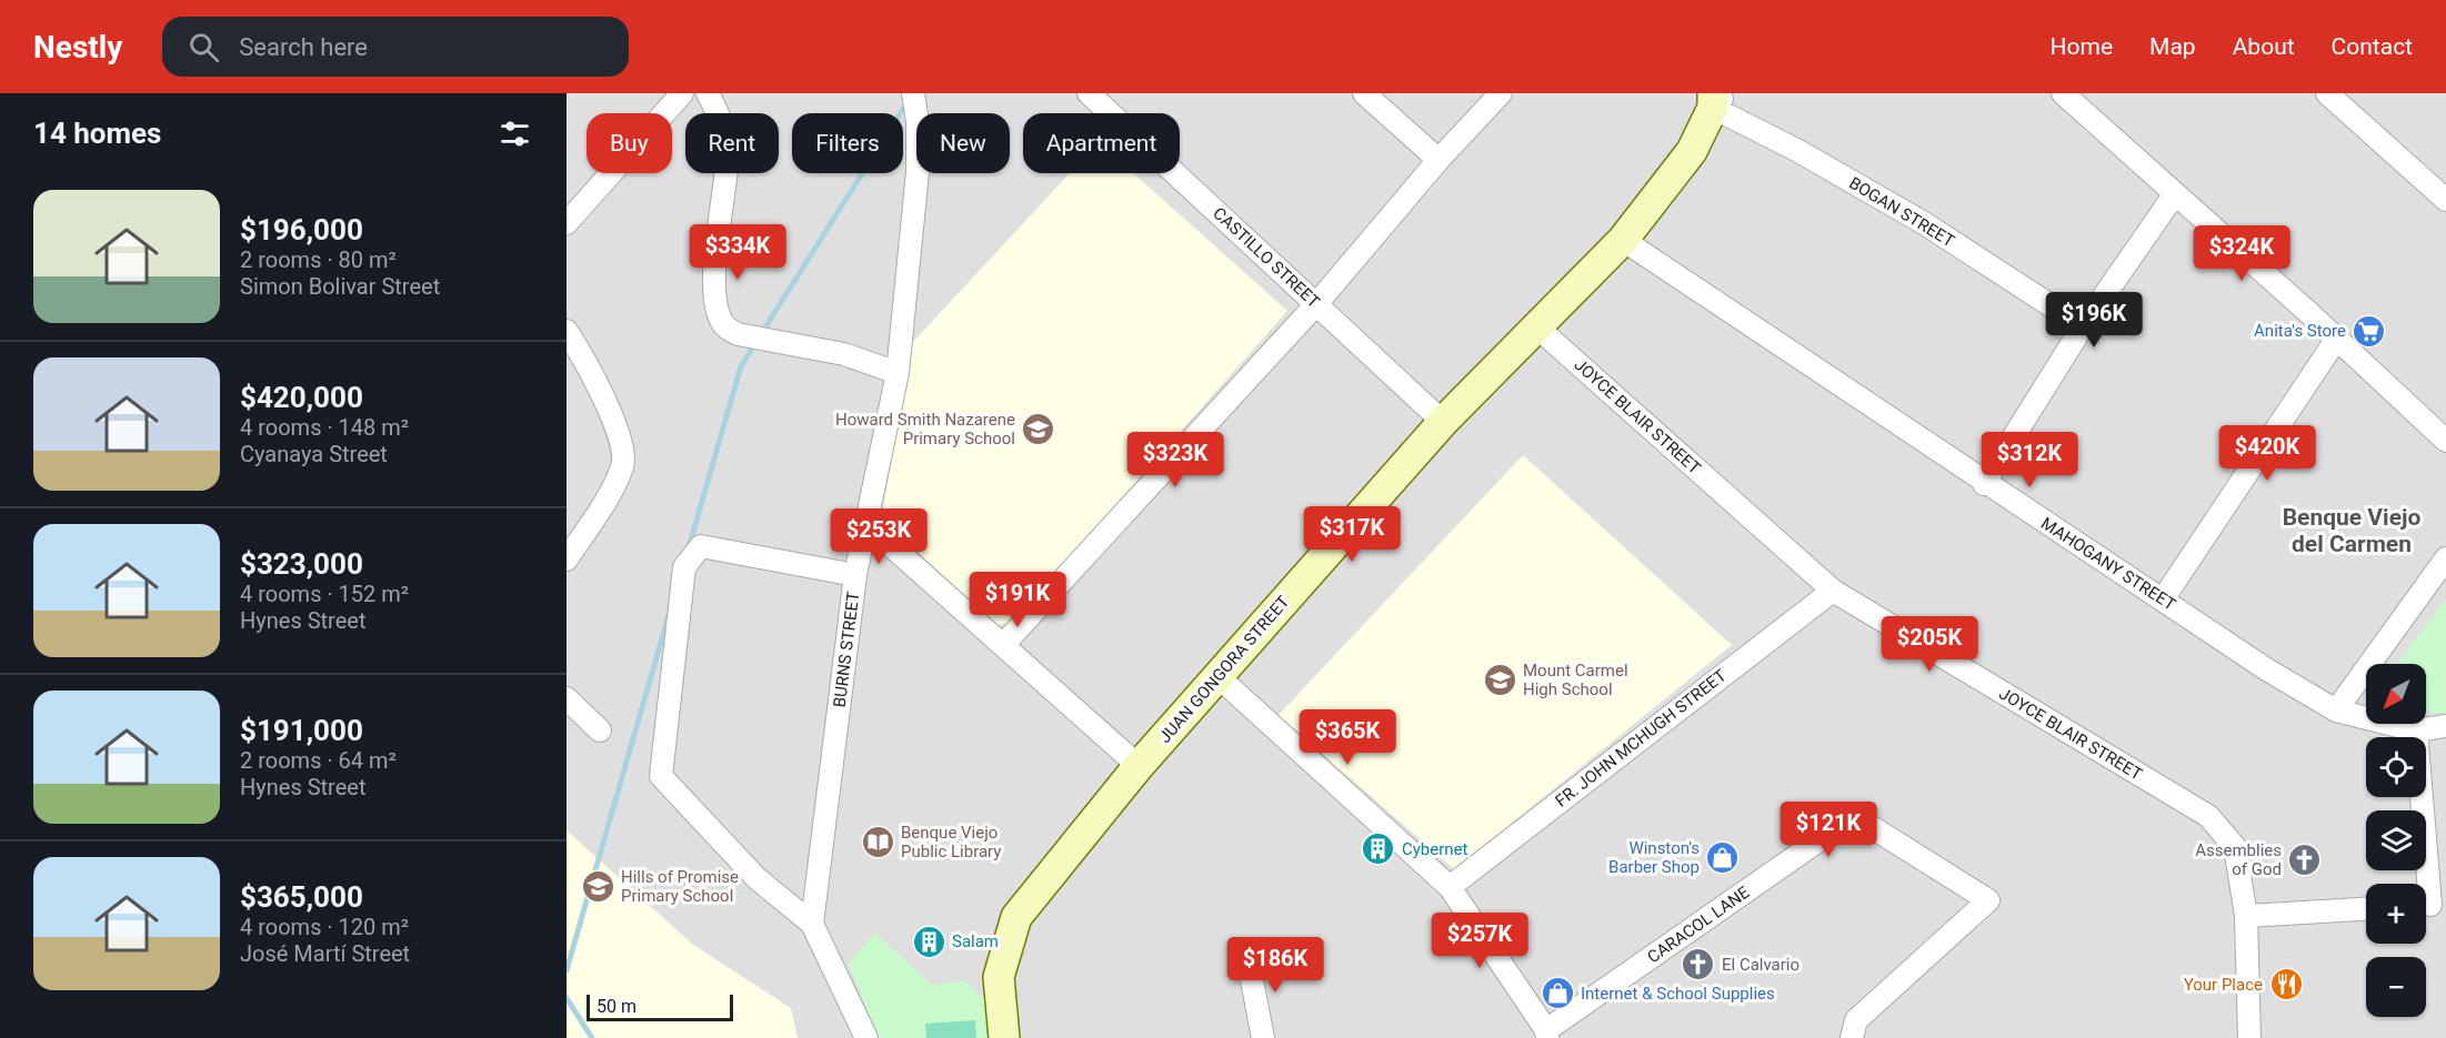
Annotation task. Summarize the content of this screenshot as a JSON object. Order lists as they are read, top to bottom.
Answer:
{
  "streets": {
    "street": [
      "BOGAN STREET",
      "CASTILLO STREET",
      "JOYCE BLAIR STREET",
      "MAHOGANY STREET",
      "BURNS STREET",
      "JUAN GONGORA STREET",
      "FR. JOHN MCHUGH STREET",
      "CARACOL LANE"
    ]
  },
  "crossings": [
    ["BOGAN STREET", "JUAN GONGORA STREET"],
    ["CASTILLO STREET", "JUAN GONGORA STREET"],
    ["JOYCE BLAIR STREET", "JUAN GONGORA STREET"],
    ["JOYCE BLAIR STREET", "FR. JOHN MCHUGH STREET"],
    ["MAHOGANY STREET", "JUAN GONGORA STREET"]
  ],
  "districts": ["Benque Viejo del Carmen"],
  "places": {
    "supermarket": ["Anita's Store"],
    "school or university": ["Howard Smith Nazarene Primary School", "Mount Carmel High School", "Hills of Promise Primary School"],
    "library": ["Benque Viejo Public Library"],
    "building": ["Cybernet", "Salam"],
    "shop": ["Winston's Barber Shop", "Internet & School Supplies"],
    "church": ["Assemblies of God", "El Calvario"],
    "restaurant": ["Your Place"]
  },
  "scale_bar": "50 m",
  "north": "bottom left",
  "page": {
    "header": "Nestly",
    "search": "Search here",
    "nav": [
      "Home",
      "Map",
      "About",
      "Contact"
    ],
    "heading": "14 homes",
    "chip": [
      "Buy",
      "Rent",
      "Filters",
      "New",
      "Apartment"
    ],
    "list": [
      {
        "name": "$196,000",
        "note": "2 rooms · 80 m² · Simon Bolivar Street"
      },
      {
        "name": "$420,000",
        "note": "4 rooms · 148 m² · Cyanaya Street"
      },
      {
        "name": "$323,000",
        "note": "4 rooms · 152 m² · Hynes Street"
      },
      {
        "name": "$191,000",
        "note": "2 rooms · 64 m² · Hynes Street"
      },
      {
        "name": "$365,000",
        "note": "4 rooms · 120 m² · José Martí Street"
      }
    ],
    "price": [
      "$334K",
      "$324K",
      "$196K",
      "$420K",
      "$323K",
      "$312K",
      "$317K",
      "$253K",
      "$191K",
      "$205K",
      "$365K",
      "$121K",
      "$257K",
      "$186K"
    ],
    "map_buttons": ["+", "−"],
    "scale": "50 m"
  }
}
